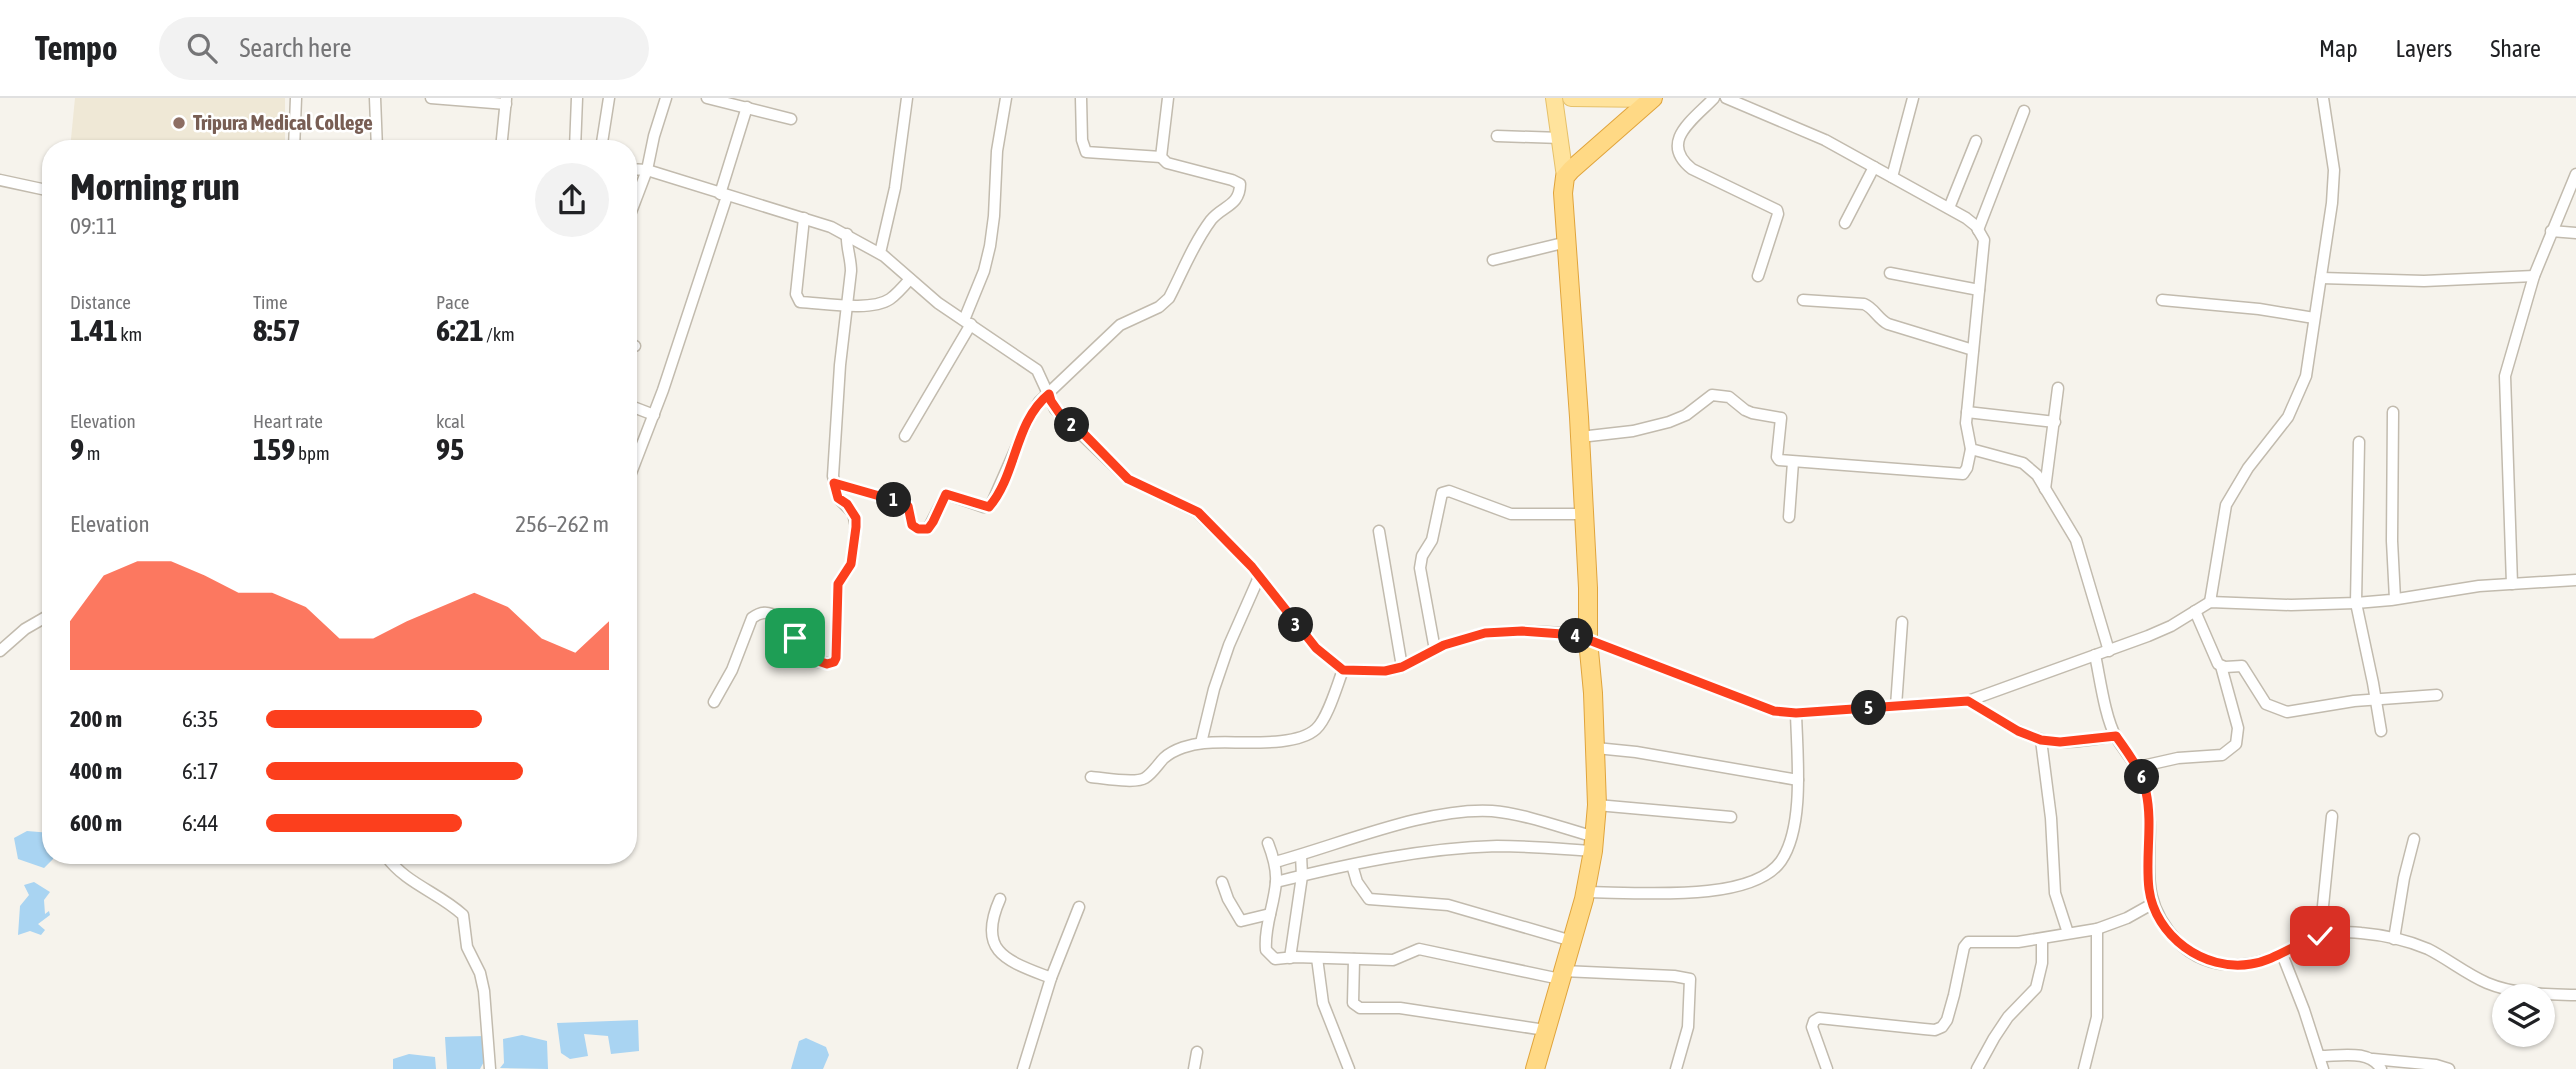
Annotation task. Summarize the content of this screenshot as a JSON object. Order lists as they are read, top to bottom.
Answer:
{
  "places": ["Tripura Medical College"],
  "page": {
    "header": "Tempo",
    "search": "Search here",
    "nav": ["Map", "Layers", "Share"],
    "heading": ["Morning run", "09:11"],
    "stats": [
      ["Distance", "1.41 km"],
      ["Time", "8:57"],
      ["Pace", "6:21 /km"],
      ["Elevation", "9 m"],
      ["Heart rate", "159 bpm"],
      ["kcal", "95"]
    ],
    "pins": [
      "2",
      "1",
      "3",
      "4",
      "5",
      "6"
    ],
    "chart": ["Elevation", "256–262 m"],
    "list": [
      {
        "name": "200 m",
        "note": "6:35"
      },
      {
        "name": "400 m",
        "note": "6:17"
      },
      {
        "name": "600 m",
        "note": "6:44"
      }
    ]
  }
}
